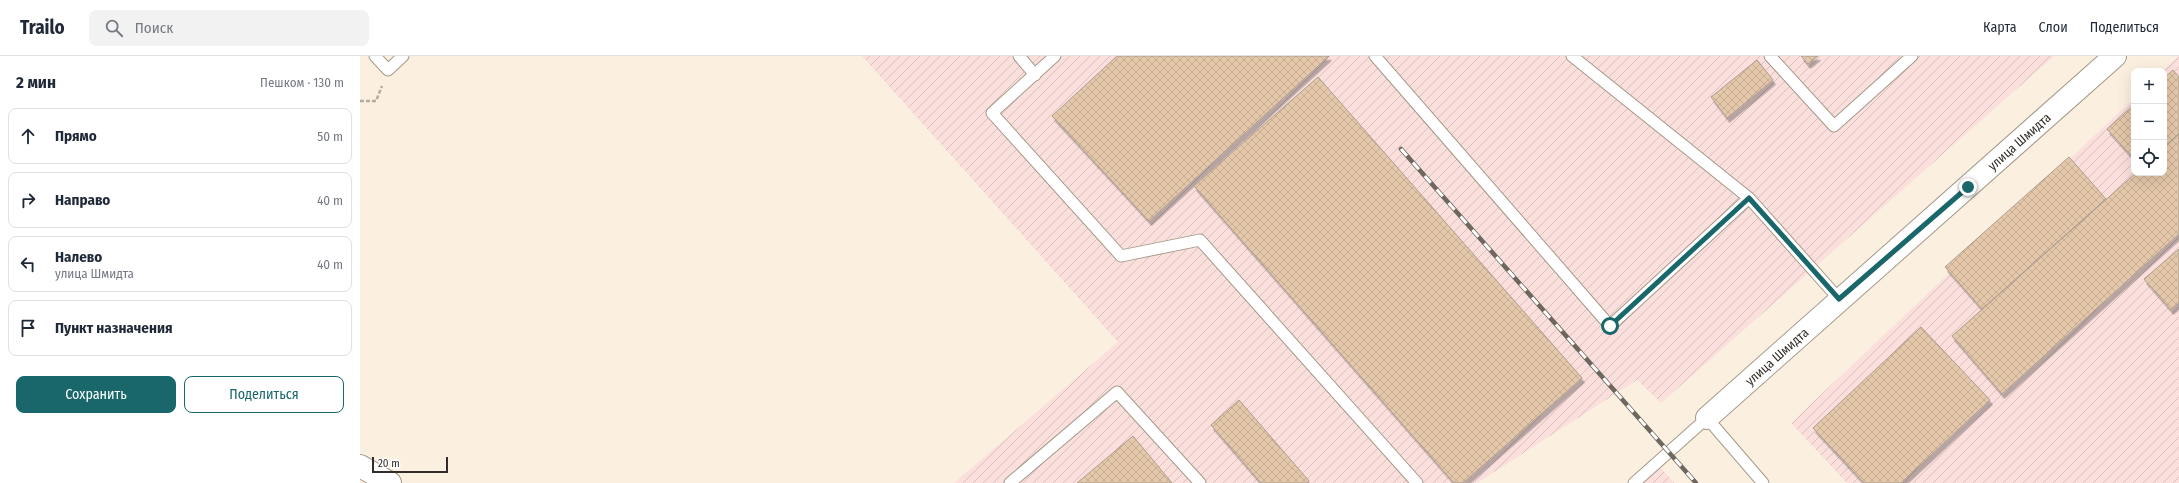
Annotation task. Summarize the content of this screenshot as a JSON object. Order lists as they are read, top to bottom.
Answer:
{
  "streets": {
    "street": ["улица Шмидта"]
  },
  "scale_bar": "20 m",
  "page": {
    "header": "Trailo",
    "search": "Поиск",
    "nav": ["Карта", "Слои", "Поделиться"],
    "heading": ["2 мин", "Пешком · 130 m"],
    "map_buttons": ["+", "−"],
    "list": [
      ["Прямо", "50 m"],
      ["Направо", "40 m"],
      ["Налево", "улица Шмидта", "40 m"],
      "Пункт назначения"
    ],
    "buttons": ["Сохранить", "Поделиться"],
    "scale": "20 m"
  }
}
